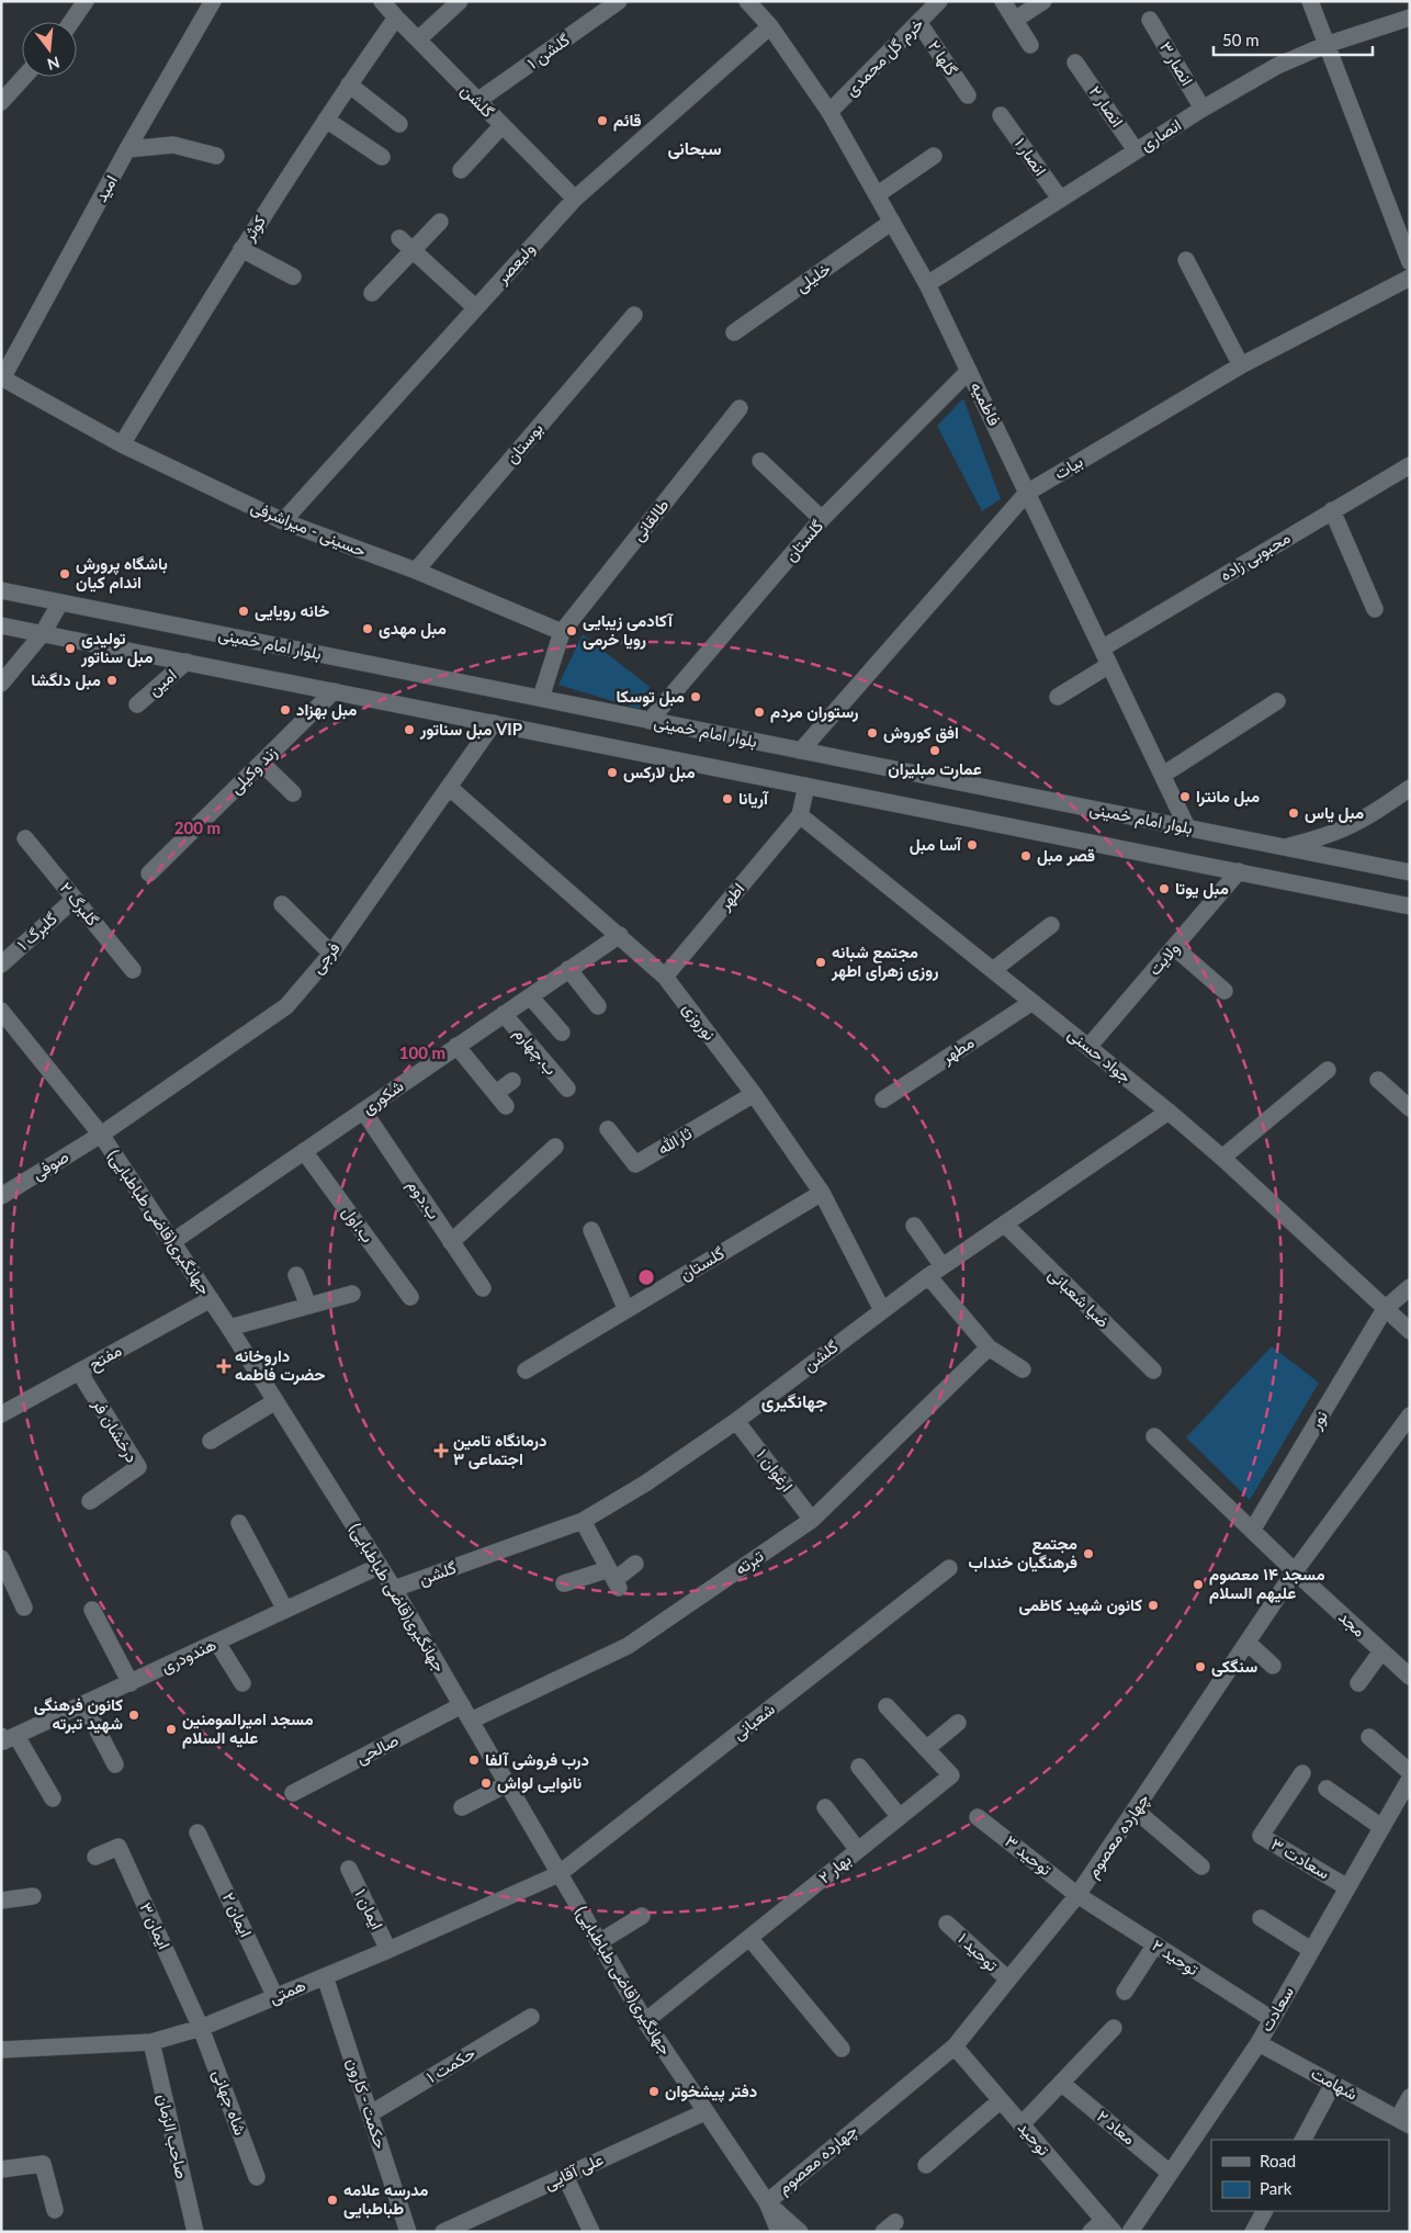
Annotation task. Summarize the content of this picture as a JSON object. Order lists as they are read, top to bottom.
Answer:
{
  "streets": {
    "street": [
      "گلشن ۱",
      "خرم گل محمدی",
      "گلها ۲",
      "انصار ۳",
      "گلشن",
      "انصار ۲",
      "انصاری",
      "انصار ۱",
      "امید",
      "کوثر",
      "ولیعصر",
      "خلیلی",
      "فاطمیه",
      "بوستان",
      "بیات",
      "طالقانی",
      "حسینی - میراشرفی",
      "گلستان",
      "محبوبی زاده",
      "بلوار امام خمینی",
      "امین",
      "زند وکیلی",
      "اطهر",
      "گلبرگ ۲",
      "گلبرگ ۱",
      "فرجی",
      "ولایت",
      "نوروزی",
      "مطهر",
      "ب.چهارم",
      "جواد حسنی",
      "شکوری",
      "ثارالله",
      "صوفی",
      "ب.دوم",
      "جهانگیری(قاضی طباطبایی)",
      "ب.اول",
      "ضیا شعبانی",
      "مفتح",
      "نور",
      "درخشان فر",
      "ارغوان ۱",
      "تبرته",
      "مجد",
      "هندودری",
      "شعبانی",
      "صالحی",
      "چهارده معصوم",
      "توحید ۳",
      "سعادت ۳",
      "بهار ۲",
      "ایمان ۱",
      "ایمان ۲",
      "ایمان ۳",
      "توحید ۱",
      "توحید ۲",
      "همتی",
      "سعادت",
      "حکمت ۱",
      "شهامت",
      "شاه جهانی",
      "حکمت - کارون",
      "معاد ۲",
      "صاحب الزمان",
      "توحید",
      "علی آقایی"
    ]
  },
  "crossings": [
    ["گلشن ۱", "گلشن"],
    ["خرم گل محمدی", "گلها ۲"],
    ["خرم گل محمدی", "فاطمیه"],
    ["انصار ۳", "انصاری"],
    ["گلشن", "کوثر"],
    ["گلشن", "ولیعصر"],
    ["گلشن", "نوروزی"],
    ["گلشن", "جواد حسنی"],
    ["گلشن", "جهانگیری(قاضی طباطبایی)"],
    ["گلشن", "ضیا شعبانی"],
    ["گلشن", "ارغوان ۱"],
    ["انصار ۲", "انصاری"],
    ["انصاری", "انصار ۱"],
    ["انصاری", "فاطمیه"],
    ["امید", "حسینی - میراشرفی"],
    ["کوثر", "حسینی - میراشرفی"],
    ["ولیعصر", "فاطمیه"],
    ["ولیعصر", "حسینی - میراشرفی"],
    ["خلیلی", "فاطمیه"],
    ["فاطمیه", "بیات"],
    ["فاطمیه", "گلستان"],
    ["فاطمیه", "محبوبی زاده"],
    ["فاطمیه", "بلوار امام خمینی"],
    ["بوستان", "حسینی - میراشرفی"],
    ["بیات", "بلوار امام خمینی"],
    ["طالقانی", "حسینی - میراشرفی"],
    ["گلستان", "بلوار امام خمینی"],
    ["گلستان", "نوروزی"],
    ["بلوار امام خمینی", "امین"],
    ["بلوار امام خمینی", "زند وکیلی"],
    ["بلوار امام خمینی", "فرجی"],
    ["بلوار امام خمینی", "ولایت"],
    ["اطهر", "نوروزی"],
    ["اطهر", "جواد حسنی"],
    ["گلبرگ ۲", "گلبرگ ۱"],
    ["فرجی", "نوروزی"],
    ["فرجی", "صوفی"],
    ["فرجی", "جهانگیری(قاضی طباطبایی)"],
    ["ولایت", "جواد حسنی"],
    ["نوروزی", "شکوری"],
    ["نوروزی", "ثارالله"],
    ["مطهر", "جواد حسنی"],
    ["ب.چهارم", "شکوری"],
    ["جواد حسنی", "نور"],
    ["شکوری", "ب.دوم"],
    ["شکوری", "جهانگیری(قاضی طباطبایی)"],
    ["شکوری", "ب.اول"],
    ["صوفی", "جهانگیری(قاضی طباطبایی)"],
    ["جهانگیری(قاضی طباطبایی)", "مفتح"],
    ["جهانگیری(قاضی طباطبایی)", "تبرته"],
    ["جهانگیری(قاضی طباطبایی)", "هندودری"],
    ["جهانگیری(قاضی طباطبایی)", "شعبانی"],
    ["جهانگیری(قاضی طباطبایی)", "صالحی"],
    ["جهانگیری(قاضی طباطبایی)", "چهارده معصوم"],
    ["جهانگیری(قاضی طباطبایی)", "بهار ۲"],
    ["جهانگیری(قاضی طباطبایی)", "همتی"],
    ["جهانگیری(قاضی طباطبایی)", "علی آقایی"],
    ["مفتح", "درخشان فر"],
    ["نور", "مجد"],
    ["ارغوان ۱", "تبرته"],
    ["مجد", "چهارده معصوم"],
    ["شعبانی", "همتی"],
    ["چهارده معصوم", "توحید ۳"],
    ["چهارده معصوم", "توحید ۱"],
    ["چهارده معصوم", "توحید ۲"],
    ["چهارده معصوم", "توحید"],
    ["توحید ۳", "توحید ۲"],
    ["سعادت ۳", "سعادت"],
    ["ایمان ۱", "همتی"],
    ["ایمان ۲", "همتی"],
    ["ایمان ۳", "همتی"],
    ["ایمان ۳", "شاه جهانی"],
    ["توحید ۲", "سعادت"],
    ["همتی", "شاه جهانی"],
    ["همتی", "حکمت - کارون"],
    ["همتی", "صاحب الزمان"],
    ["سعادت", "شهامت"],
    ["سعادت", "معاد ۲"],
    ["حکمت ۱", "حکمت - کارون"]
  ],
  "districts": ["سبحانی", "جهانگیری"],
  "places": {
    "other": [
      "قائم",
      "باشگاه پرورش اندام کیان",
      "خانه رویایی",
      "مبل مهدی",
      "آکادمی زیبایی رویا خرمی",
      "تولیدی مبل سناتور",
      "مبل دلگشا",
      "مبل توسکا",
      "مبل بهزاد",
      "رستوران مردم",
      "مبل سناتور VIP",
      "افق کوروش",
      "عمارت مبلیران",
      "مبل لارکس",
      "مبل مانترا",
      "آريانا",
      "مبل یاس",
      "آسا مبل",
      "قصر مبل",
      "مبل یوتا",
      "مجتمع شبانه روزی زهرای اطهر",
      "مجتمع فرهنگیان خنداب",
      "مسجد ۱۴ معصوم علیهم السلام",
      "کانون شهید کاظمی",
      "سنگکی",
      "کانون فرهنگی شهید تبرته",
      "مسجد امیرالمومنین علیه السلام",
      "درب فروشی آلفا",
      "نانوایی لواش",
      "دفتر پیشخوان",
      "مدرسه علامه طباطبایی"
    ],
    "health": ["داروخانه حضرت فاطمه", "درمانگاه تامین اجتماعی ۳"]
  },
  "legend": ["Road", "Park"],
  "scale_bar": "50 m",
  "north": "bottom",
  "rings": ["200 m", "100 m"]
}
